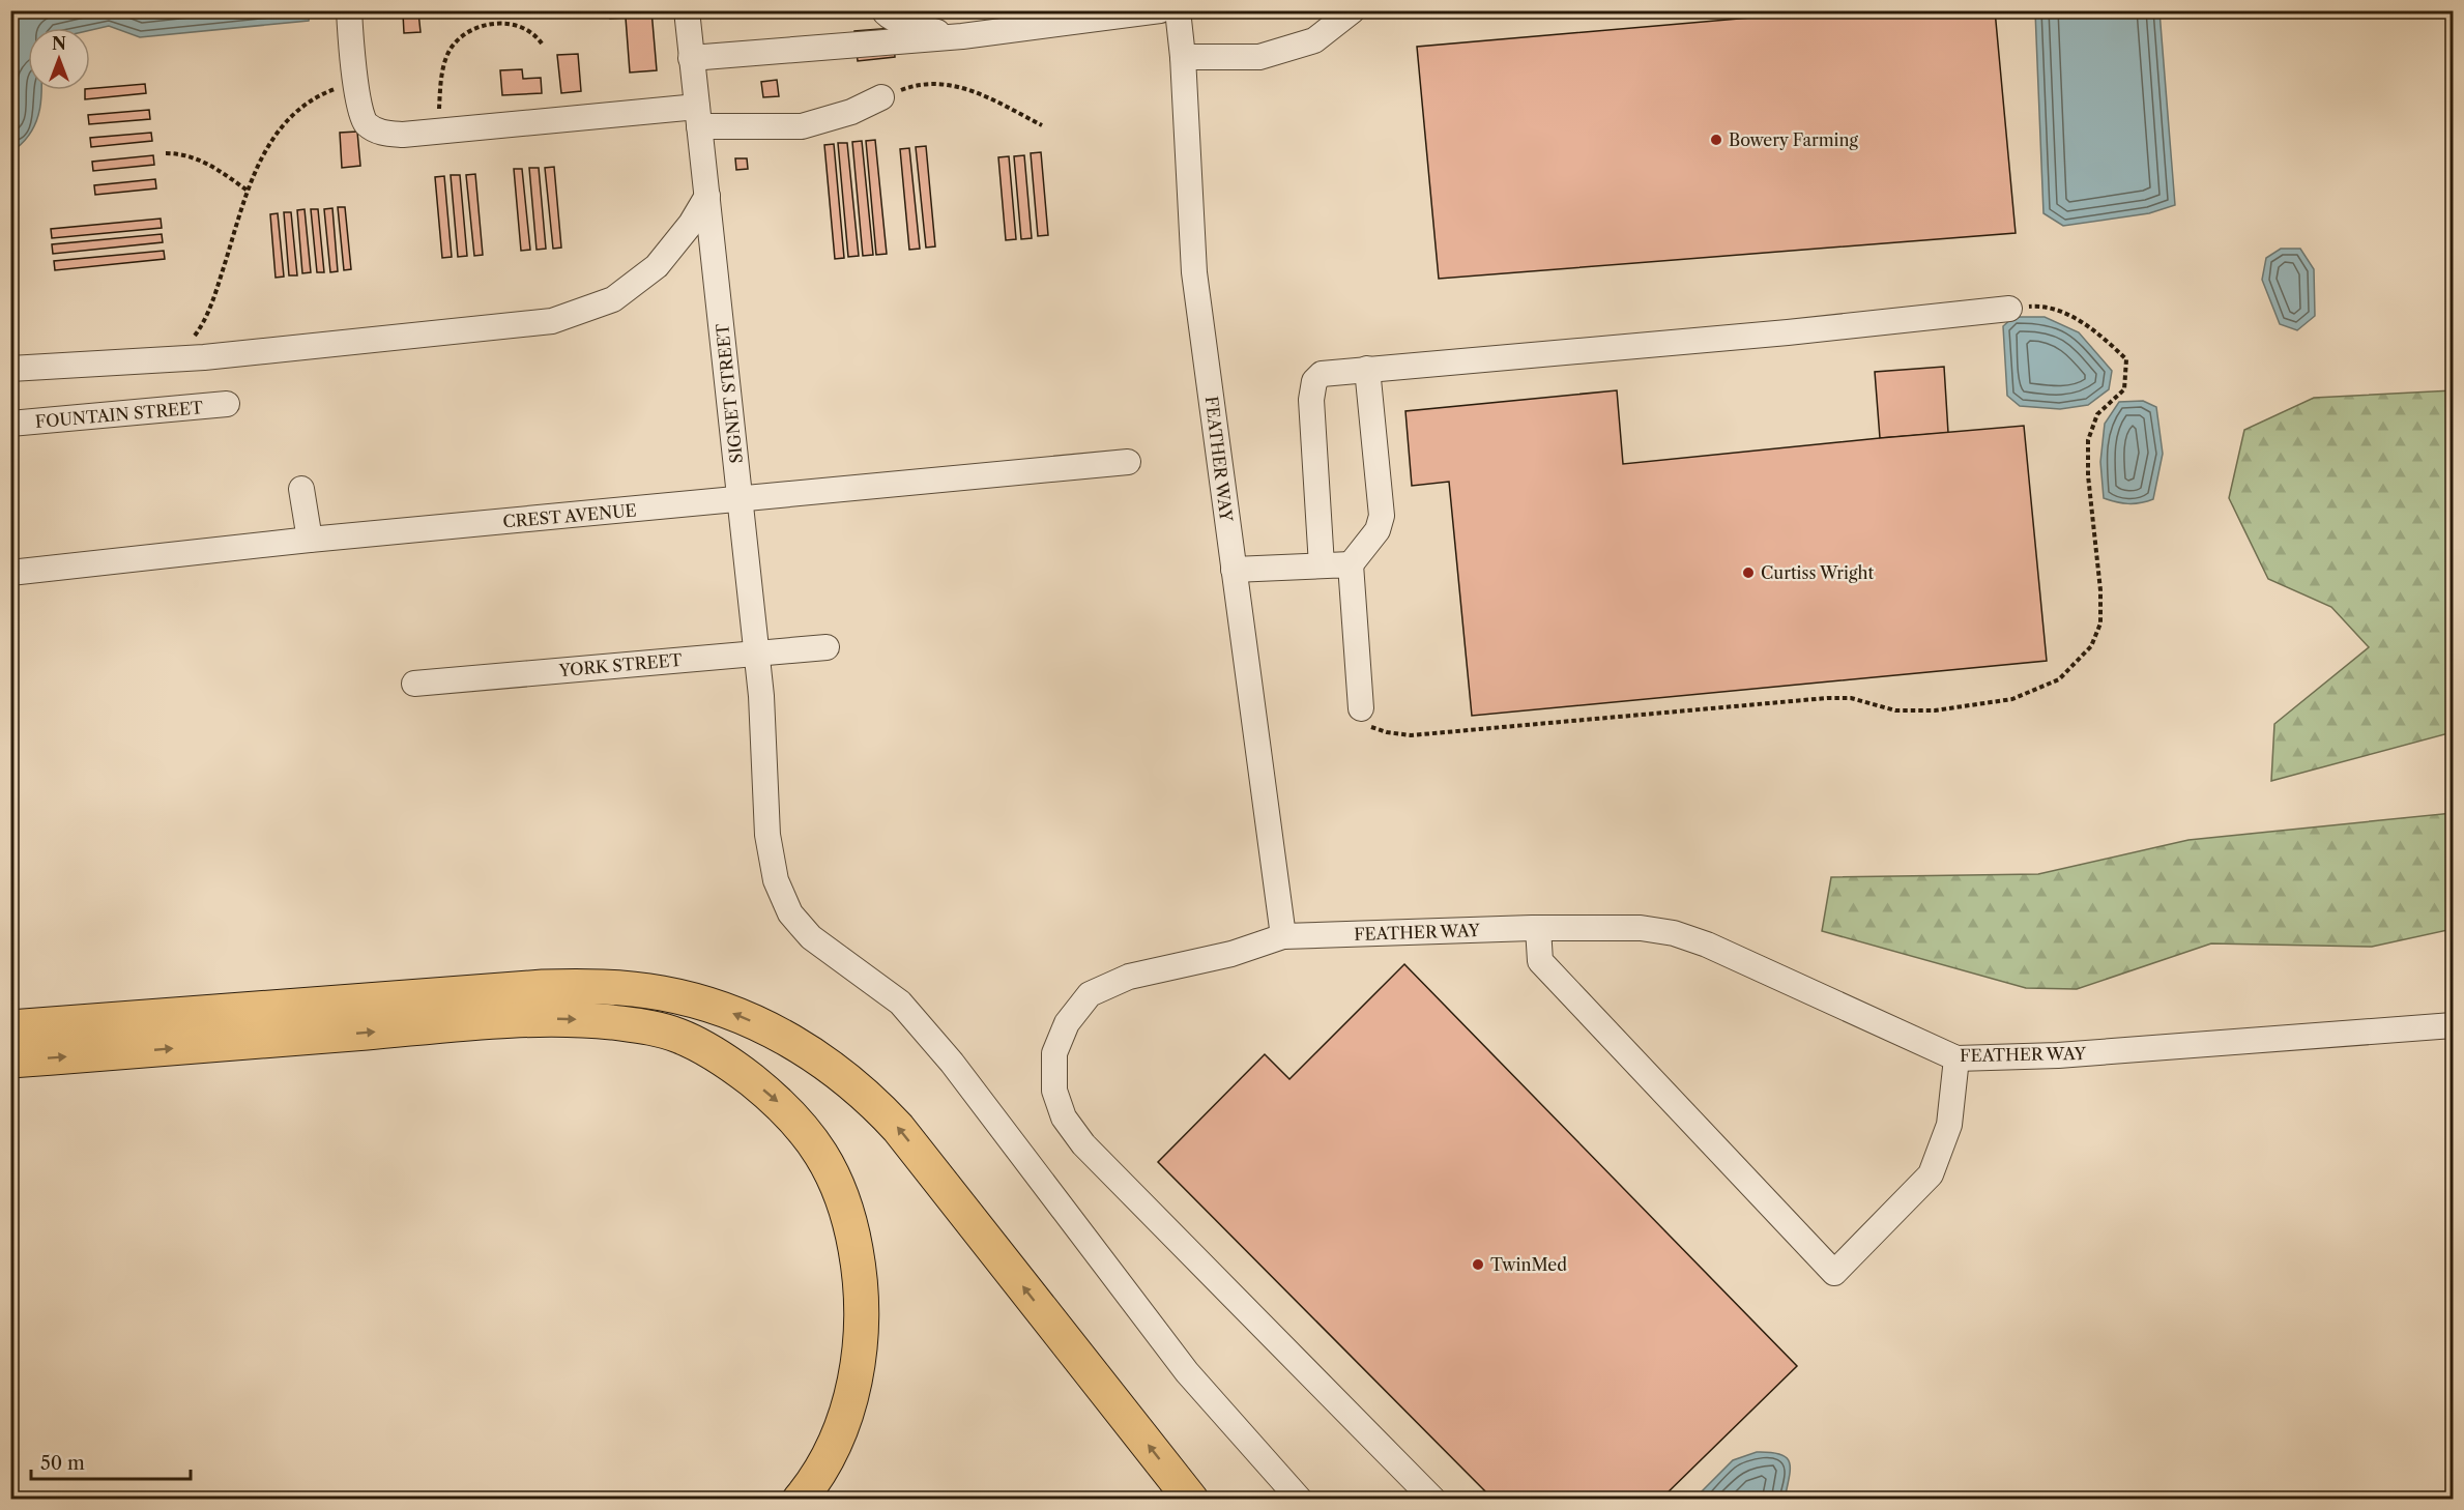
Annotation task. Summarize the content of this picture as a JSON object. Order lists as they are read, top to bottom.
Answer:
{
  "streets": {
    "street": [
      "SIGNET STREET",
      "FOUNTAIN STREET",
      "FEATHER WAY",
      "CREST AVENUE",
      "YORK STREET"
    ]
  },
  "crossings": [
    ["SIGNET STREET", "CREST AVENUE"],
    ["SIGNET STREET", "YORK STREET"]
  ],
  "places": ["Bowery Farming", "Curtiss Wright", "TwinMed"],
  "scale_bar": "50 m",
  "north": "top"
}
